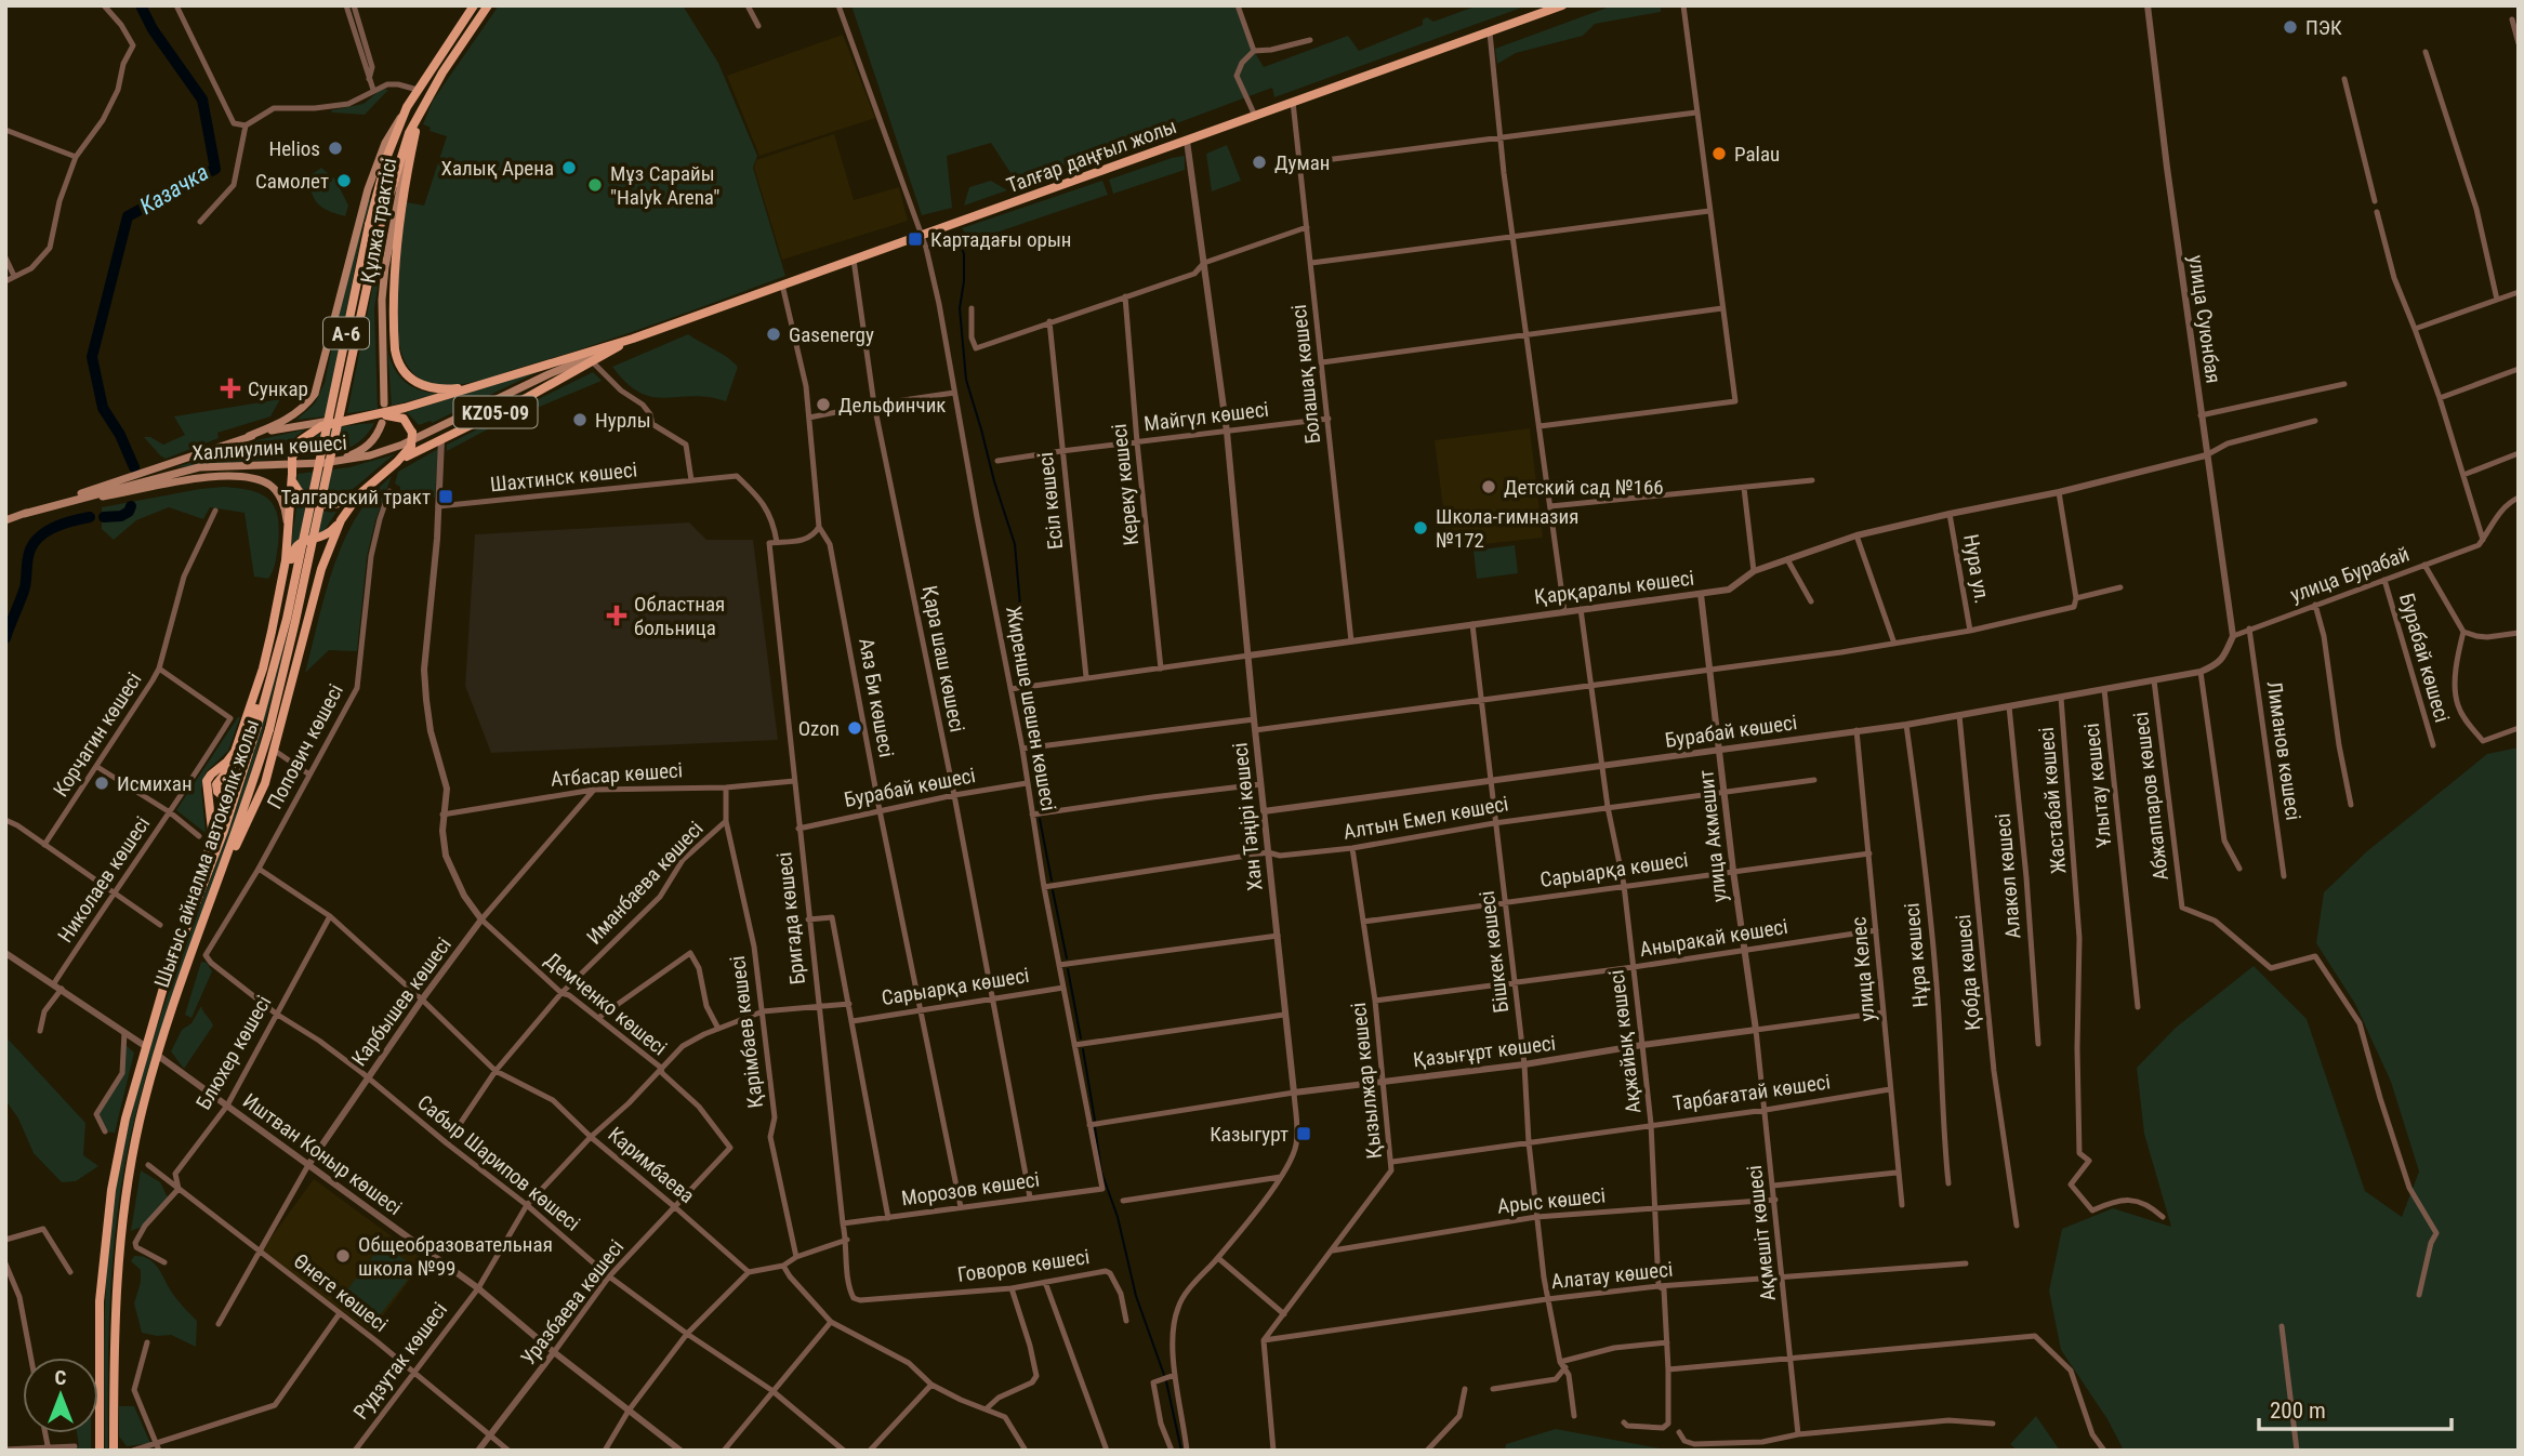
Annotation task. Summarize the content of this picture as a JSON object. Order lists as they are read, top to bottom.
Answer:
{
  "streets": {
    "main road": [
      "Талғар даңғыл жолы",
      "Құлжа трактісі",
      "A-6",
      "KZ05-09",
      "Халлиулин көшесі",
      "Шығыс айналма автокөлік жолы"
    ],
    "street": [
      "улица Суюнбая",
      "Болашақ көшесі",
      "Майгүл көшесі",
      "Шахтинск көшесі",
      "Кереку көшесі",
      "Есіл көшесі",
      "Нура ул.",
      "улица Бурабай",
      "Қарқаралы көшесі",
      "Бурабай көшесі",
      "Қара шаш көшесі",
      "Аяз Би көшесі",
      "Жиренше шешен көшесі",
      "Корчагин көшесі",
      "Попович көшесі",
      "Лиманов көшесі",
      "Атбасар көшесі",
      "Ұлытау көшесі",
      "Абжаппаров көшесі",
      "Жастабай көшесі",
      "Хан Тәңірі көшесі",
      "Алтын Емел көшесі",
      "улица Акмешит",
      "Сарыарқа көшесі",
      "Алакөл көшесі",
      "Николаев көшесі",
      "Иманбаева көшесі",
      "Бригада көшесі",
      "Аныракай көшесі",
      "Бішкек көшесі",
      "Нұра көшесі",
      "улица Келеc",
      "Қобда көшесі",
      "Карбышев көшесі",
      "Демченко көшесі",
      "Қарімбаев көшесі",
      "Ақжайық көшесі",
      "Қазығұрт көшесі",
      "Блюхер көшесі",
      "Қызылжар көшесі",
      "Тарбағатай көшесі",
      "Иштван Коныр көшесі",
      "Сабыр Шарипов көшесі",
      "Каримбаева",
      "Морозов көшесі",
      "Арыс көшесі",
      "Ақмешіт көшесі",
      "Говоров көшесі",
      "Алатау көшесі",
      "Өнеге көшесі",
      "Уразбаева көшесі",
      "Рудзутак көшесі"
    ]
  },
  "crossings": [
    ["Талғар даңғыл жолы", "Болашақ көшесі"],
    ["Талғар даңғыл жолы", "KZ05-09"],
    ["Талғар даңғыл жолы", "Халлиулин көшесі"],
    ["Талғар даңғыл жолы", "Қара шаш көшесі"],
    ["Талғар даңғыл жолы", "Аяз Би көшесі"],
    ["Талғар даңғыл жолы", "Жиренше шешен көшесі"],
    ["Талғар даңғыл жолы", "Хан Тәңірі көшесі"],
    ["Құлжа трактісі", "A-6"],
    ["Құлжа трактісі", "Шығыс айналма автокөлік жолы"],
    ["улица Суюнбая", "улица Бурабай"],
    ["улица Суюнбая", "Қарқаралы көшесі"],
    ["A-6", "Шығыс айналма автокөлік жолы"],
    ["Болашақ көшесі", "Майгүл көшесі"],
    ["Болашақ көшесі", "Қарқаралы көшесі"],
    ["KZ05-09", "Халлиулин көшесі"],
    ["KZ05-09", "Демченко көшесі"],
    ["Майгүл көшесі", "Кереку көшесі"],
    ["Майгүл көшесі", "Есіл көшесі"],
    ["Майгүл көшесі", "Хан Тәңірі көшесі"],
    ["Шахтинск көшесі", "Бригада көшесі"],
    ["Шахтинск көшесі", "Демченко көшесі"],
    ["Кереку көшесі", "Қарқаралы көшесі"],
    ["Есіл көшесі", "Қарқаралы көшесі"],
    ["Нура ул.", "Қарқаралы көшесі"],
    ["улица Бурабай", "Бурабай көшесі"],
    ["улица Бурабай", "Лиманов көшесі"],
    ["Қарқаралы көшесі", "Жиренше шешен көшесі"],
    ["Қарқаралы көшесі", "Хан Тәңірі көшесі"],
    ["Қарқаралы көшесі", "улица Акмешит"],
    ["Қарқаралы көшесі", "Бішкек көшесі"],
    ["Қарқаралы көшесі", "Ақжайық көшесі"],
    ["Бурабай көшесі", "Қара шаш көшесі"],
    ["Бурабай көшесі", "Аяз Би көшесі"],
    ["Бурабай көшесі", "Жиренше шешен көшесі"],
    ["Бурабай көшесі", "Ұлытау көшесі"],
    ["Бурабай көшесі", "Абжаппаров көшесі"],
    ["Бурабай көшесі", "Жастабай көшесі"],
    ["Бурабай көшесі", "Хан Тәңірі көшесі"],
    ["Бурабай көшесі", "улица Акмешит"],
    ["Бурабай көшесі", "Алакөл көшесі"],
    ["Бурабай көшесі", "Бригада көшесі"],
    ["Бурабай көшесі", "Бішкек көшесі"],
    ["Бурабай көшесі", "Нұра көшесі"],
    ["Бурабай көшесі", "улица Келеc"],
    ["Бурабай көшесі", "Қобда көшесі"],
    ["Бурабай көшесі", "Ақжайық көшесі"],
    ["Қара шаш көшесі", "Сарыарқа көшесі"],
    ["Қара шаш көшесі", "Морозов көшесі"],
    ["Аяз Би көшесі", "Сарыарқа көшесі"],
    ["Аяз Би көшесі", "Морозов көшесі"],
    ["Жиренше шешен көшесі", "Алтын Емел көшесі"],
    ["Жиренше шешен көшесі", "Сарыарқа көшесі"],
    ["Жиренше шешен көшесі", "Қазығұрт көшесі"],
    ["Жиренше шешен көшесі", "Морозов көшесі"],
    ["Корчагин көшесі", "Николаев көшесі"],
    ["Попович көшесі", "Сабыр Шарипов көшесі"],
    ["Попович көшесі", "Каримбаева"],
    ["Атбасар көшесі", "Бригада көшесі"],
    ["Атбасар көшесі", "Карбышев көшесі"],
    ["Атбасар көшесі", "Демченко көшесі"],
    ["Атбасар көшесі", "Қарімбаев көшесі"],
    ["Хан Тәңірі көшесі", "Алтын Емел көшесі"],
    ["Хан Тәңірі көшесі", "Сарыарқа көшесі"],
    ["Хан Тәңірі көшесі", "Қазығұрт көшесі"],
    ["Алтын Емел көшесі", "улица Акмешит"],
    ["Алтын Емел көшесі", "Бішкек көшесі"],
    ["Алтын Емел көшесі", "Ақжайық көшесі"],
    ["Алтын Емел көшесі", "Қызылжар көшесі"],
    ["улица Акмешит", "Сарыарқа көшесі"],
    ["улица Акмешит", "Аныракай көшесі"],
    ["улица Акмешит", "Қазығұрт көшесі"],
    ["улица Акмешит", "Ақмешіт көшесі"],
    ["Шығыс айналма автокөлік жолы", "Иштван Коныр көшесі"],
    ["Сарыарқа көшесі", "Бішкек көшесі"],
    ["Сарыарқа көшесі", "улица Келеc"],
    ["Сарыарқа көшесі", "Ақжайық көшесі"],
    ["Сарыарқа көшесі", "Қызылжар көшесі"],
    ["Иманбаева көшесі", "Демченко көшесі"],
    ["Иманбаева көшесі", "Қарімбаев көшесі"],
    ["Иманбаева көшесі", "Сабыр Шарипов көшесі"],
    ["Иманбаева көшесі", "Каримбаева"],
    ["Бригада көшесі", "Морозов көшесі"],
    ["Бригада көшесі", "Говоров көшесі"],
    ["Бригада көшесі", "Рудзутак көшесі"],
    ["Аныракай көшесі", "Бішкек көшесі"],
    ["Аныракай көшесі", "улица Келеc"],
    ["Аныракай көшесі", "Ақжайық көшесі"],
    ["Аныракай көшесі", "Қызылжар көшесі"],
    ["Бішкек көшесі", "Қазығұрт көшесі"],
    ["Бішкек көшесі", "Тарбағатай көшесі"],
    ["Бішкек көшесі", "Арыс көшесі"],
    ["Бішкек көшесі", "Алатау көшесі"],
    ["улица Келеc", "Қазығұрт көшесі"],
    ["улица Келеc", "Тарбағатай көшесі"],
    ["Карбышев көшесі", "Демченко көшесі"],
    ["Карбышев көшесі", "Иштван Коныр көшесі"],
    ["Карбышев көшесі", "Сабыр Шарипов көшесі"],
    ["Карбышев көшесі", "Каримбаева"],
    ["Карбышев көшесі", "Өнеге көшесі"],
    ["Демченко көшесі", "Уразбаева көшесі"],
    ["Демченко көшесі", "Рудзутак көшесі"],
    ["Қарімбаев көшесі", "Рудзутак көшесі"],
    ["Ақжайық көшесі", "Қазығұрт көшесі"],
    ["Ақжайық көшесі", "Тарбағатай көшесі"],
    ["Ақжайық көшесі", "Арыс көшесі"],
    ["Ақжайық көшесі", "Алатау көшесі"],
    ["Қазығұрт көшесі", "Қызылжар көшесі"],
    ["Қазығұрт көшесі", "Ақмешіт көшесі"],
    ["Блюхер көшесі", "Иштван Коныр көшесі"],
    ["Блюхер көшесі", "Сабыр Шарипов көшесі"],
    ["Блюхер көшесі", "Каримбаева"],
    ["Блюхер көшесі", "Өнеге көшесі"],
    ["Қызылжар көшесі", "Тарбағатай көшесі"],
    ["Қызылжар көшесі", "Арыс көшесі"],
    ["Қызылжар көшесі", "Алатау көшесі"],
    ["Тарбағатай көшесі", "Ақмешіт көшесі"],
    ["Иштван Коныр көшесі", "Уразбаева көшесі"],
    ["Иштван Коныр көшесі", "Рудзутак көшесі"],
    ["Сабыр Шарипов көшесі", "Уразбаева көшесі"],
    ["Сабыр Шарипов көшесі", "Рудзутак көшесі"],
    ["Каримбаева", "Уразбаева көшесі"],
    ["Каримбаева", "Рудзутак көшесі"],
    ["Арыс көшесі", "Ақмешіт көшесі"],
    ["Ақмешіт көшесі", "Алатау көшесі"],
    ["Өнеге көшесі", "Уразбаева көшесі"],
    ["Өнеге көшесі", "Рудзутак көшесі"]
  ],
  "water": ["Казачка"],
  "places": {
    "other": [
      "ПЭК",
      "Helios",
      "Palau",
      "Думан",
      "Халық Арена",
      "Самолет",
      "Мұз Сарайы \"Halyk Arena\"",
      "Gasenergy",
      "Дельфинчик",
      "Нурлы",
      "Детский сад №166",
      "Школа-гимназия №172",
      "Ozon",
      "Исмихан",
      "Общеобразовательная школа №99"
    ],
    "transit": ["Картадағы орын", "Талгарский тракт", "Казыгурт"],
    "health": ["Сункар", "Областная больница"]
  },
  "scale_bar": "200 m",
  "north": "top"
}
